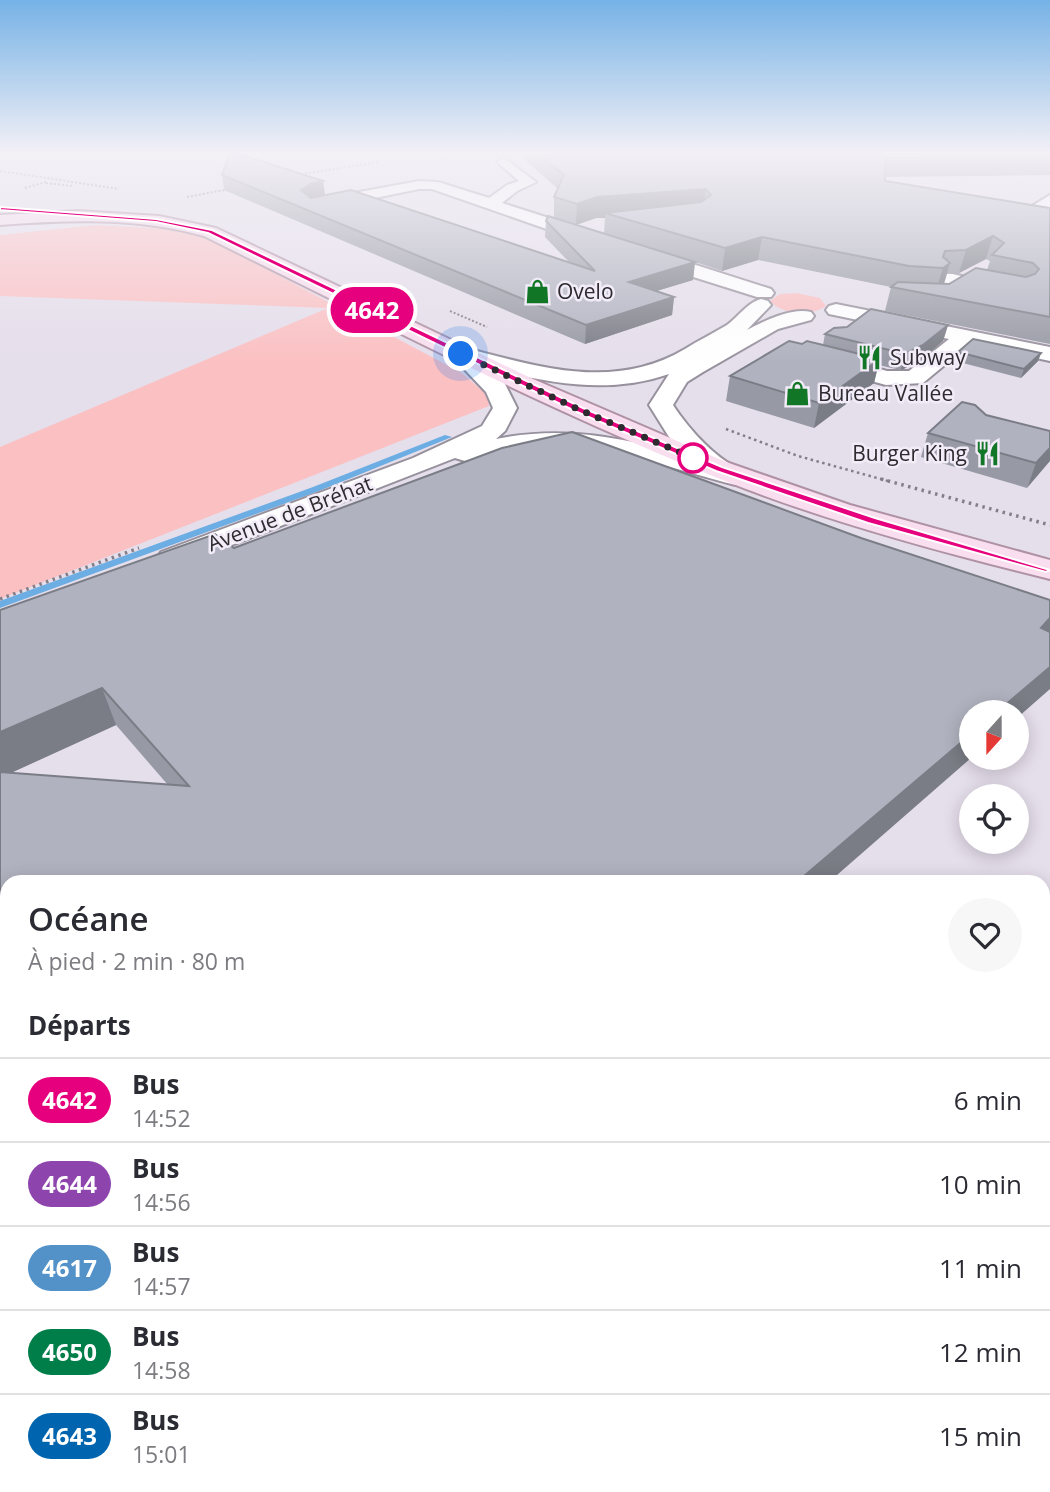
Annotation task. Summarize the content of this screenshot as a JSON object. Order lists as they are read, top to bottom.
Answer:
{
  "streets": {
    "street": ["Avenue de Bréhat"]
  },
  "places": {
    "shop": ["Ovelo", "Bureau Vallée"],
    "restaurant": ["Subway", "Burger King"]
  },
  "lines": ["bus line 4642"],
  "north": "bottom",
  "page": {
    "on_map": "4642",
    "heading": [
      ["Océane", "À pied · 2 min · 80 m"],
      "Départs"
    ],
    "list": [
      {
        "mark": "4642",
        "name": "Bus",
        "note": "14:52",
        "value": "6 min"
      },
      {
        "mark": "4644",
        "name": "Bus",
        "note": "14:56",
        "value": "10 min"
      },
      {
        "mark": "4617",
        "name": "Bus",
        "note": "14:57",
        "value": "11 min"
      },
      {
        "mark": "4650",
        "name": "Bus",
        "note": "14:58",
        "value": "12 min"
      },
      {
        "mark": "4643",
        "name": "Bus",
        "note": "15:01",
        "value": "15 min"
      }
    ]
  }
}
